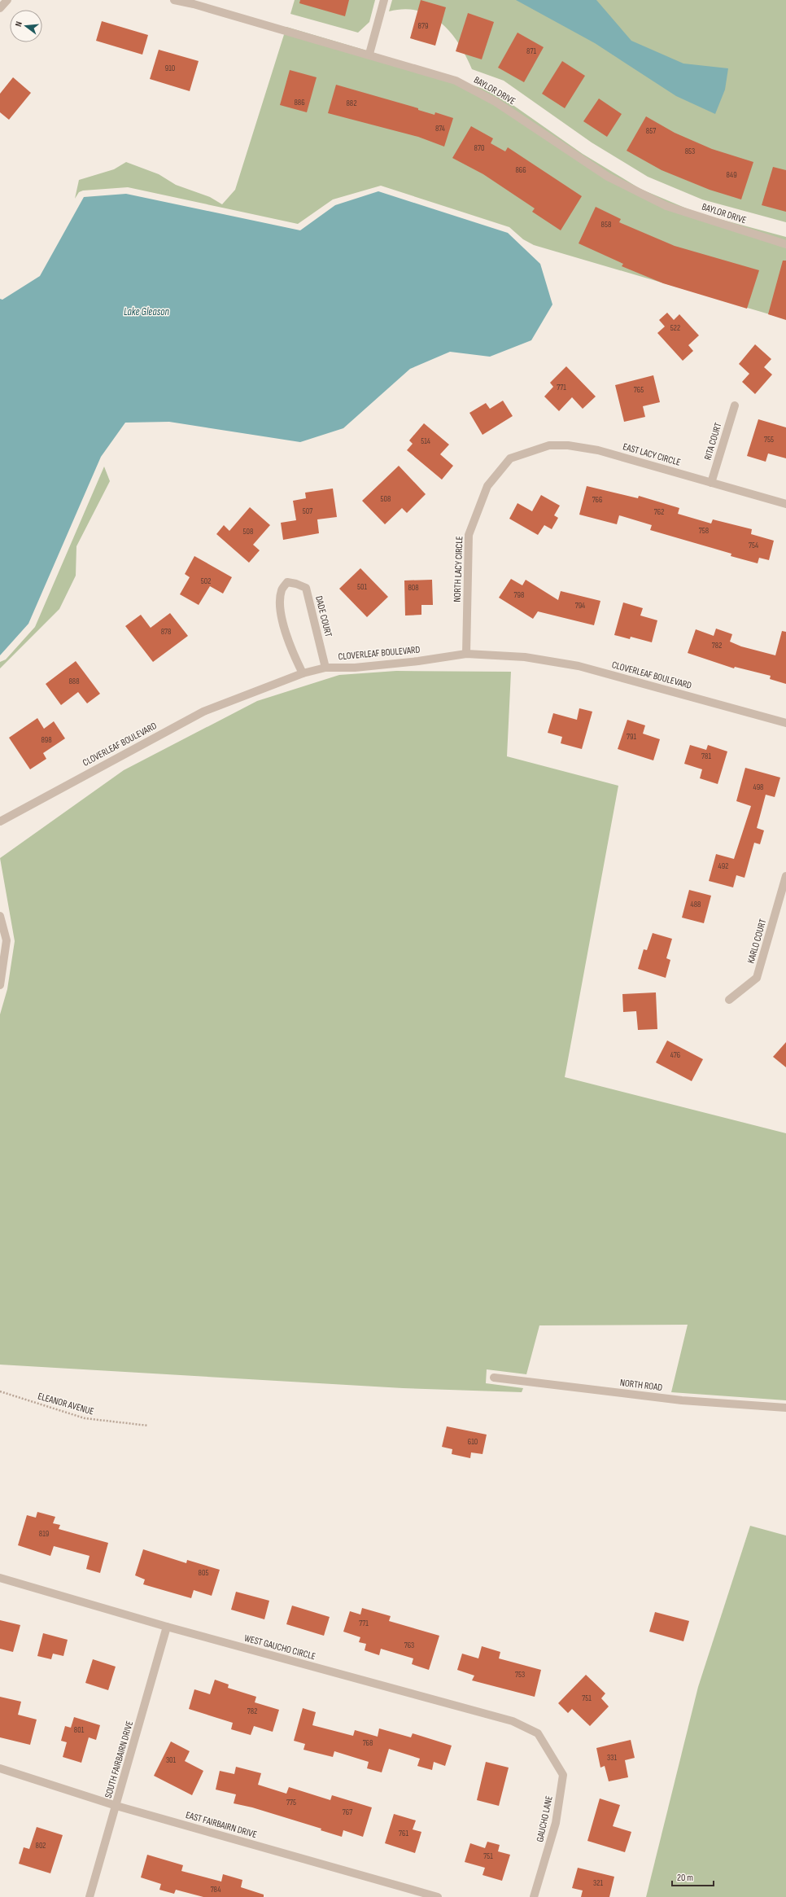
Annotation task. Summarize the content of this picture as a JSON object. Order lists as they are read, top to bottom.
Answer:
{
  "streets": {
    "street": [
      "BAYLOR DRIVE",
      "RITA COURT",
      "EAST LACY CIRCLE",
      "NORTH LACY CIRCLE",
      "DADE COURT",
      "CLOVERLEAF BOULEVARD",
      "KARLO COURT",
      "NORTH ROAD",
      "WEST GAUCHO CIRCLE",
      "SOUTH FAIRBAIRN DRIVE",
      "GAUCHO LANE",
      "EAST FAIRBAIRN DRIVE"
    ],
    "path": ["ELEANOR AVENUE"]
  },
  "crossings": [
    ["RITA COURT", "EAST LACY CIRCLE"],
    ["EAST LACY CIRCLE", "NORTH LACY CIRCLE"],
    ["NORTH LACY CIRCLE", "CLOVERLEAF BOULEVARD"],
    ["DADE COURT", "CLOVERLEAF BOULEVARD"],
    ["WEST GAUCHO CIRCLE", "SOUTH FAIRBAIRN DRIVE"],
    ["WEST GAUCHO CIRCLE", "GAUCHO LANE"],
    ["SOUTH FAIRBAIRN DRIVE", "EAST FAIRBAIRN DRIVE"]
  ],
  "water": ["Lake Gleason"],
  "house_numbers": [
    "879",
    "871",
    "910",
    "886",
    "882",
    "874",
    "857",
    "870",
    "853",
    "866",
    "849",
    "858",
    "522",
    "771",
    "765",
    "755",
    "514",
    "508",
    "766",
    "507",
    "762",
    "758",
    "508",
    "754",
    "502",
    "501",
    "808",
    "798",
    "794",
    "878",
    "782",
    "888",
    "791",
    "898",
    "781",
    "498",
    "492",
    "488",
    "476",
    "610",
    "819",
    "805",
    "771",
    "763",
    "753",
    "751",
    "782",
    "801",
    "768",
    "331",
    "301",
    "775",
    "767",
    "761",
    "802",
    "751",
    "321",
    "784"
  ],
  "scale_bar": "20 m",
  "north": "left"
}
